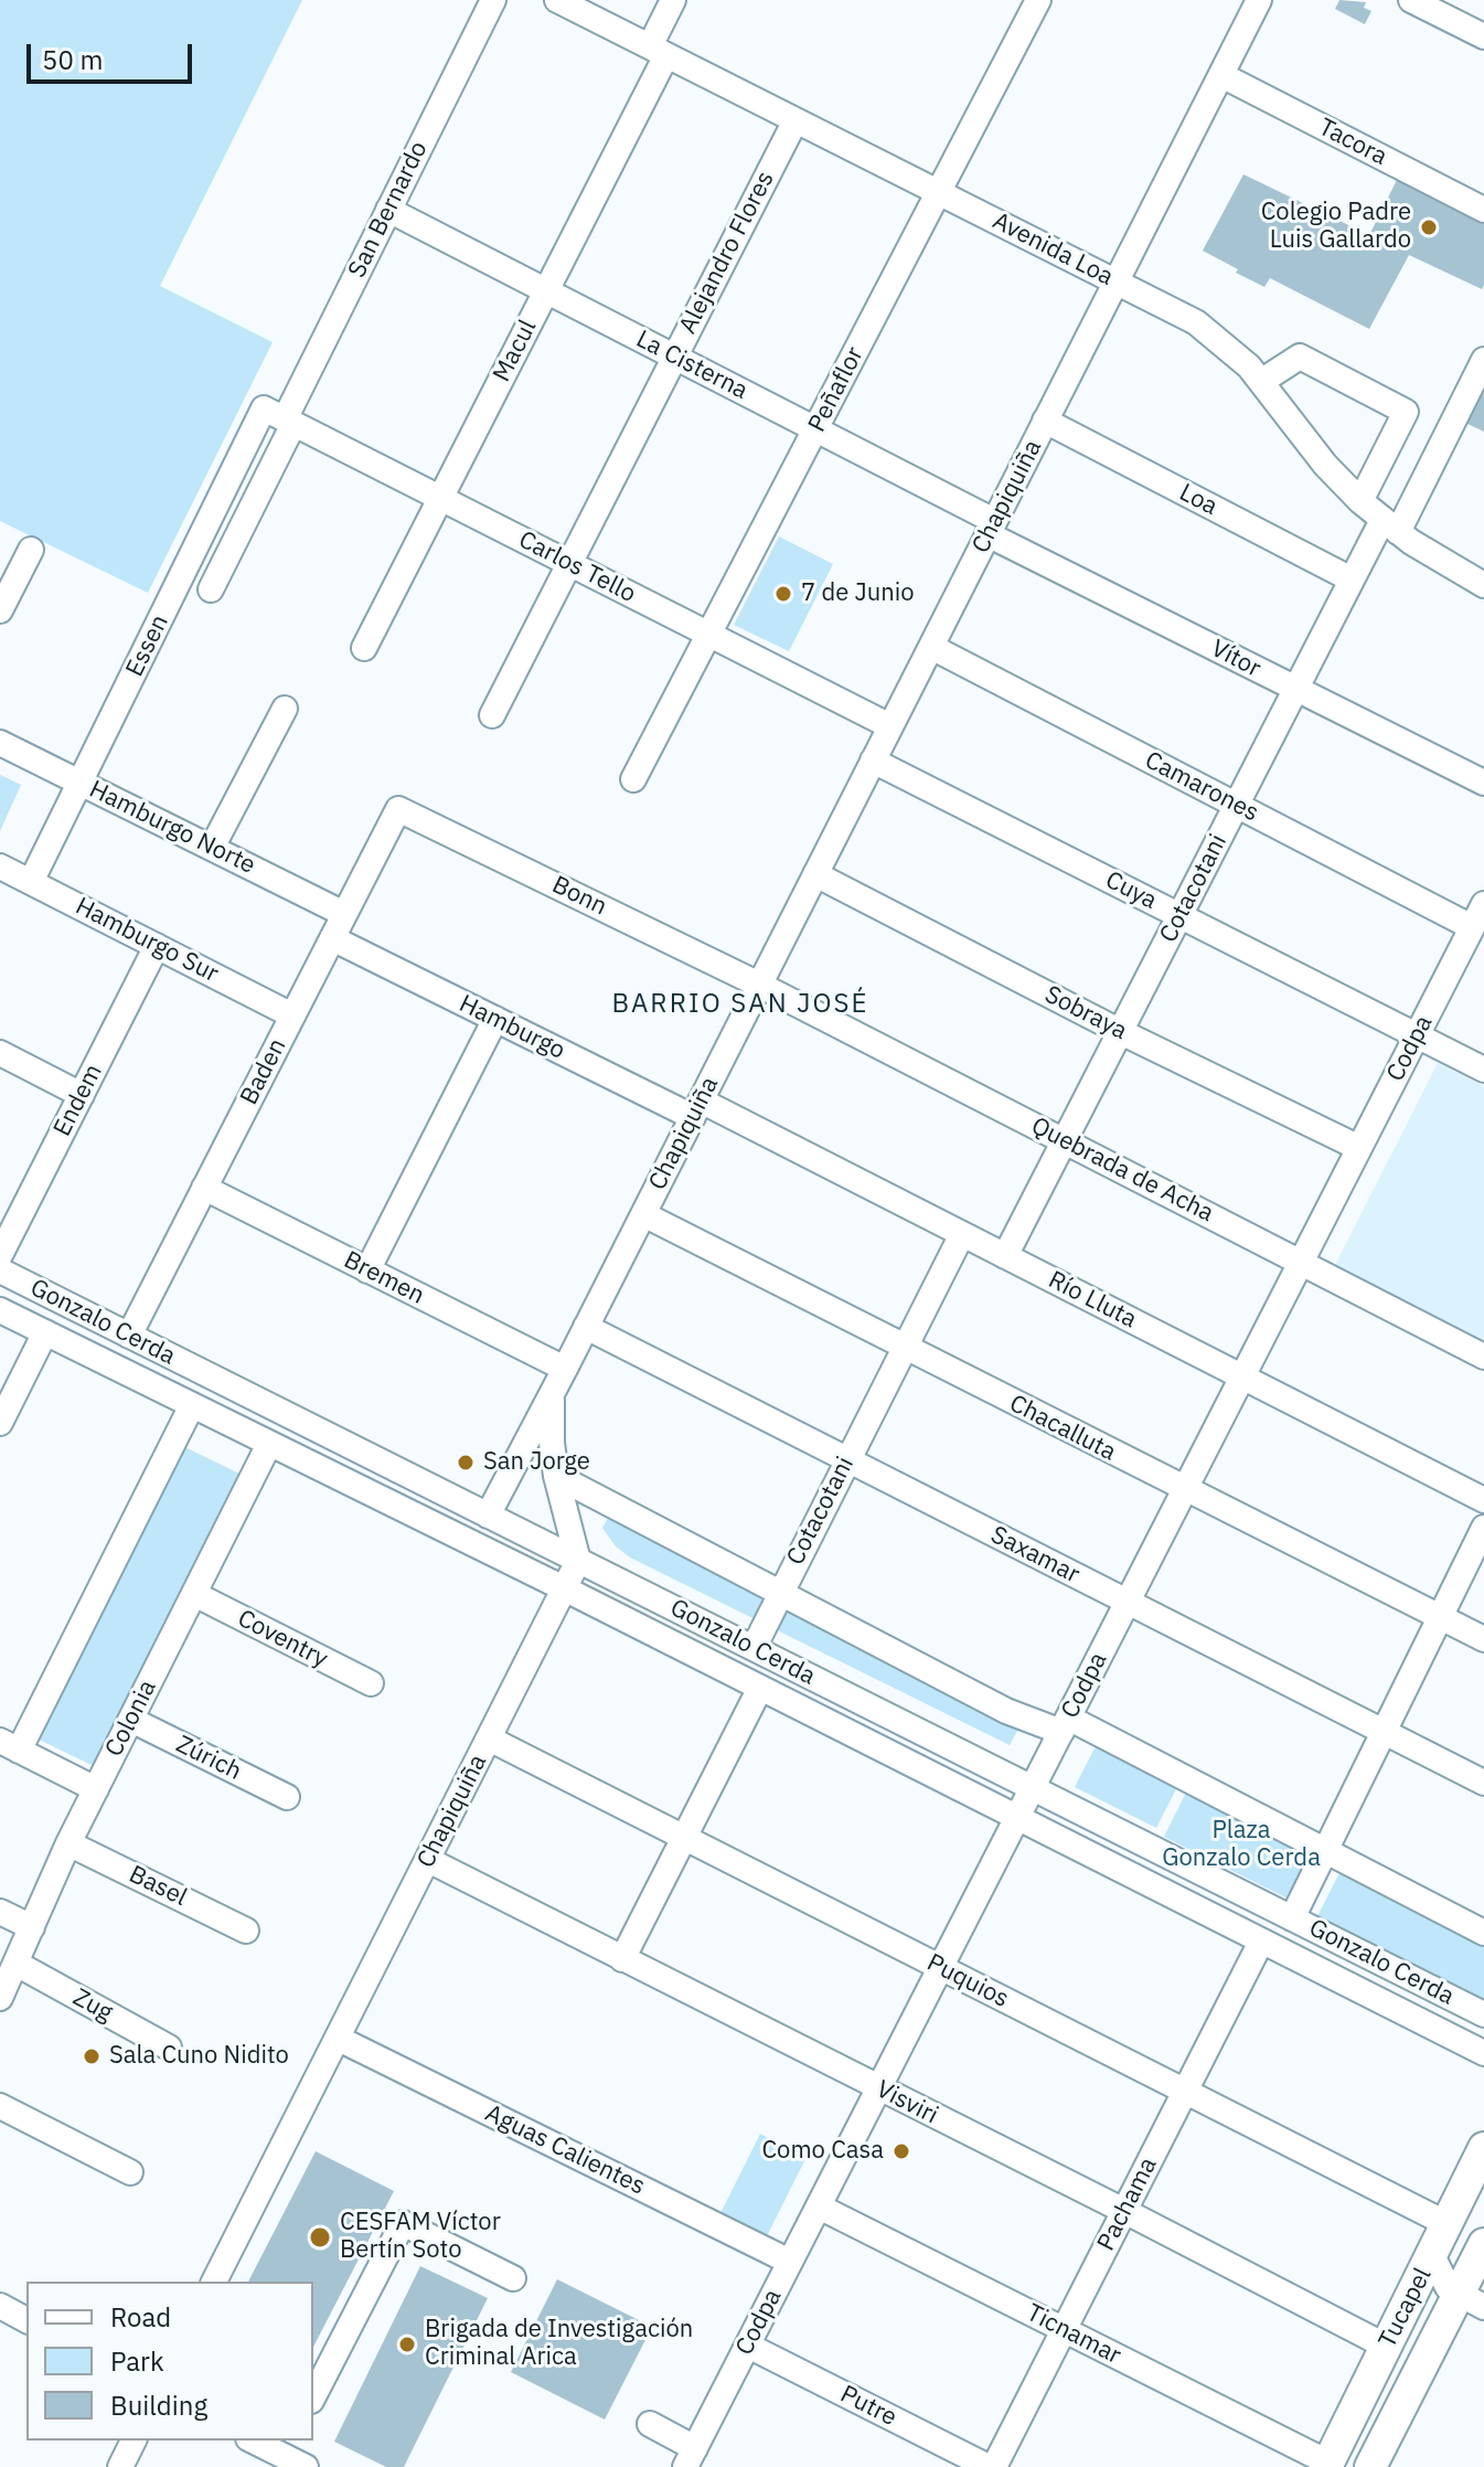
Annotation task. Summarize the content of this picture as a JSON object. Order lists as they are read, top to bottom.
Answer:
{
  "streets": {
    "main road": ["Tucapel"],
    "street": [
      "Tacora",
      "San Bernardo",
      "Avenida Loa",
      "Alejandro Flores",
      "Macul",
      "La Cisterna",
      "Peñaflor",
      "Chapiquiña",
      "Loa",
      "Carlos Tello",
      "Essen",
      "Vítor",
      "Camarones",
      "Hamburgo Norte",
      "Cotacotani",
      "Cuya",
      "Bonn",
      "Hamburgo Sur",
      "Sobraya",
      "Hamburgo",
      "Codpa",
      "Baden",
      "Endem",
      "Quebrada de Acha",
      "Bremen",
      "Río Lluta",
      "Gonzalo Cerda",
      "Chacalluta",
      "Saxamar",
      "Coventry",
      "Colonia",
      "Zúrich",
      "Basel",
      "Puquios",
      "Zug",
      "Visviri",
      "Aguas Calientes",
      "Pachama",
      "Ticnamar",
      "Putre"
    ]
  },
  "crossings": [
    ["Tacora", "Chapiquiña"],
    ["San Bernardo", "La Cisterna"],
    ["San Bernardo", "Carlos Tello"],
    ["San Bernardo", "Essen"],
    ["Avenida Loa", "Alejandro Flores"],
    ["Avenida Loa", "Macul"],
    ["Avenida Loa", "Peñaflor"],
    ["Avenida Loa", "Chapiquiña"],
    ["Avenida Loa", "Cotacotani"],
    ["Alejandro Flores", "La Cisterna"],
    ["Alejandro Flores", "Carlos Tello"],
    ["Macul", "La Cisterna"],
    ["Macul", "Carlos Tello"],
    ["La Cisterna", "Peñaflor"],
    ["La Cisterna", "Chapiquiña"],
    ["La Cisterna", "Vítor"],
    ["Peñaflor", "Carlos Tello"],
    ["Chapiquiña", "Loa"],
    ["Chapiquiña", "Carlos Tello"],
    ["Chapiquiña", "Vítor"],
    ["Chapiquiña", "Camarones"],
    ["Chapiquiña", "Cuya"],
    ["Chapiquiña", "Bonn"],
    ["Chapiquiña", "Sobraya"],
    ["Chapiquiña", "Hamburgo"],
    ["Chapiquiña", "Quebrada de Acha"],
    ["Chapiquiña", "Bremen"],
    ["Chapiquiña", "Río Lluta"],
    ["Chapiquiña", "Gonzalo Cerda"],
    ["Chapiquiña", "Chacalluta"],
    ["Chapiquiña", "Saxamar"],
    ["Chapiquiña", "Puquios"],
    ["Chapiquiña", "Visviri"],
    ["Chapiquiña", "Aguas Calientes"],
    ["Loa", "Cotacotani"],
    ["Carlos Tello", "Essen"],
    ["Essen", "Hamburgo Norte"],
    ["Essen", "Hamburgo Sur"],
    ["Vítor", "Cotacotani"],
    ["Camarones", "Cotacotani"],
    ["Camarones", "Codpa"],
    ["Hamburgo Norte", "Baden"],
    ["Cotacotani", "Cuya"],
    ["Cotacotani", "Sobraya"],
    ["Cotacotani", "Quebrada de Acha"],
    ["Cotacotani", "Río Lluta"],
    ["Cotacotani", "Gonzalo Cerda"],
    ["Cotacotani", "Chacalluta"],
    ["Cotacotani", "Saxamar"],
    ["Cuya", "Codpa"],
    ["Bonn", "Baden"],
    ["Bonn", "Quebrada de Acha"],
    ["Hamburgo Sur", "Baden"],
    ["Hamburgo Sur", "Endem"],
    ["Sobraya", "Codpa"],
    ["Hamburgo", "Baden"],
    ["Hamburgo", "Río Lluta"],
    ["Codpa", "Quebrada de Acha"],
    ["Codpa", "Río Lluta"],
    ["Codpa", "Gonzalo Cerda"],
    ["Codpa", "Chacalluta"],
    ["Codpa", "Saxamar"],
    ["Codpa", "Puquios"],
    ["Codpa", "Visviri"],
    ["Codpa", "Aguas Calientes"],
    ["Codpa", "Ticnamar"],
    ["Codpa", "Putre"],
    ["Baden", "Bremen"],
    ["Baden", "Gonzalo Cerda"],
    ["Gonzalo Cerda", "Colonia"],
    ["Gonzalo Cerda", "Pachama"],
    ["Coventry", "Colonia"],
    ["Colonia", "Zúrich"],
    ["Colonia", "Basel"],
    ["Colonia", "Zug"],
    ["Puquios", "Pachama"],
    ["Puquios", "Tucapel"],
    ["Visviri", "Pachama"],
    ["Visviri", "Tucapel"],
    ["Pachama", "Ticnamar"],
    ["Pachama", "Putre"],
    ["Tucapel", "Ticnamar"]
  ],
  "districts": ["BARRIO SAN JOSÉ"],
  "parks": ["Plaza Gonzalo Cerda"],
  "places": [
    "Colegio Padre Luis Gallardo",
    "7 de Junio",
    "San Jorge",
    "Sala Cuno Nidito",
    "Como Casa",
    "CESFAM Víctor Bertín Soto",
    "Brigada de Investigación Criminal Arica"
  ],
  "legend": ["Road", "Park", "Building"],
  "scale_bar": "50 m"
}
